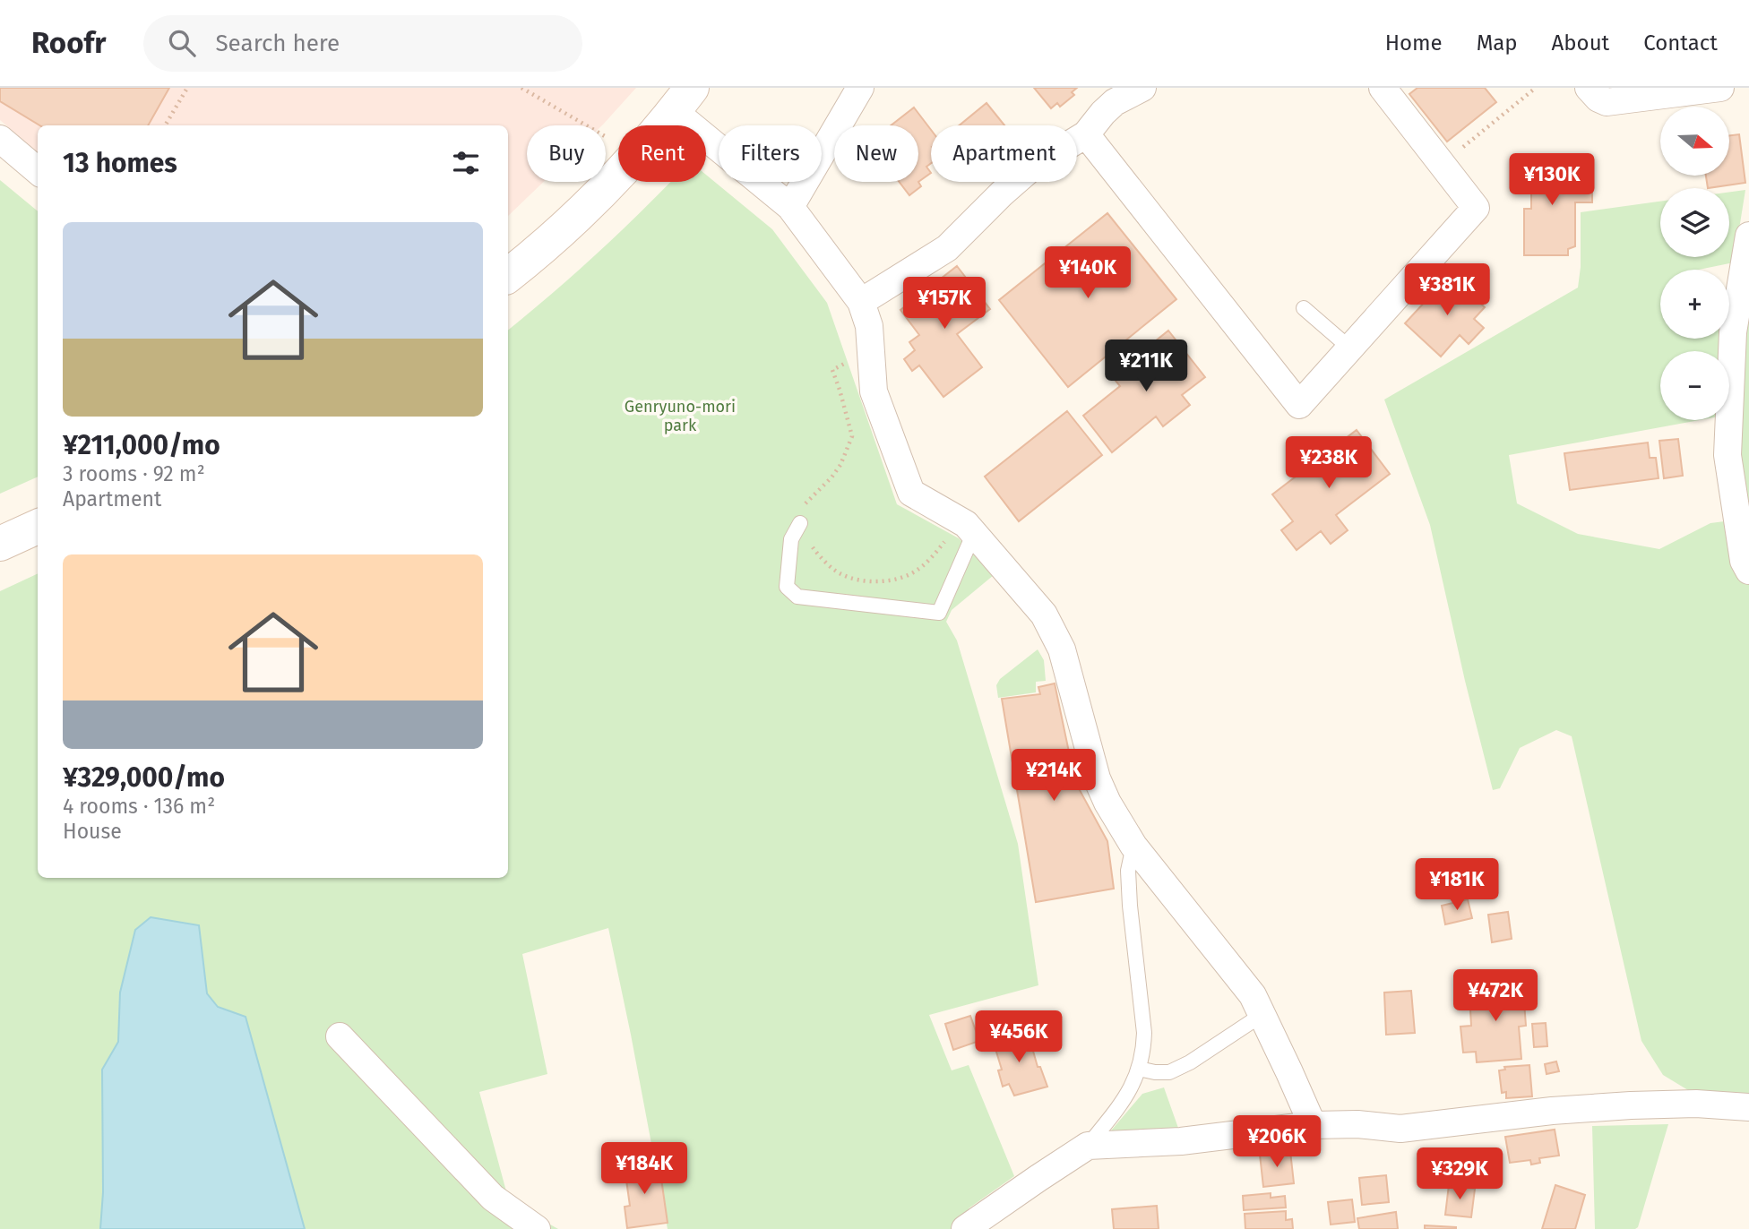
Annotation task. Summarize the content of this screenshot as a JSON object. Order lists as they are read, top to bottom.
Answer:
{
  "parks": ["Genryuno-mori park"],
  "north": "right",
  "page": {
    "header": "Roofr",
    "search": "Search here",
    "nav": [
      "Home",
      "Map",
      "About",
      "Contact"
    ],
    "map_buttons": ["+", "−"],
    "chip": [
      "Buy",
      "Rent",
      "Filters",
      "New",
      "Apartment"
    ],
    "heading": "13 homes",
    "price": [
      "¥130K",
      "¥140K",
      "¥381K",
      "¥157K",
      "¥211K",
      "¥238K",
      "¥214K",
      "¥181K",
      "¥472K",
      "¥456K",
      "¥206K",
      "¥184K",
      "¥329K"
    ],
    "list": [
      {
        "name": "¥211,000/mo",
        "note": "3 rooms · 92 m² · Apartment"
      },
      {
        "name": "¥329,000/mo",
        "note": "4 rooms · 136 m² · House"
      }
    ]
  }
}
